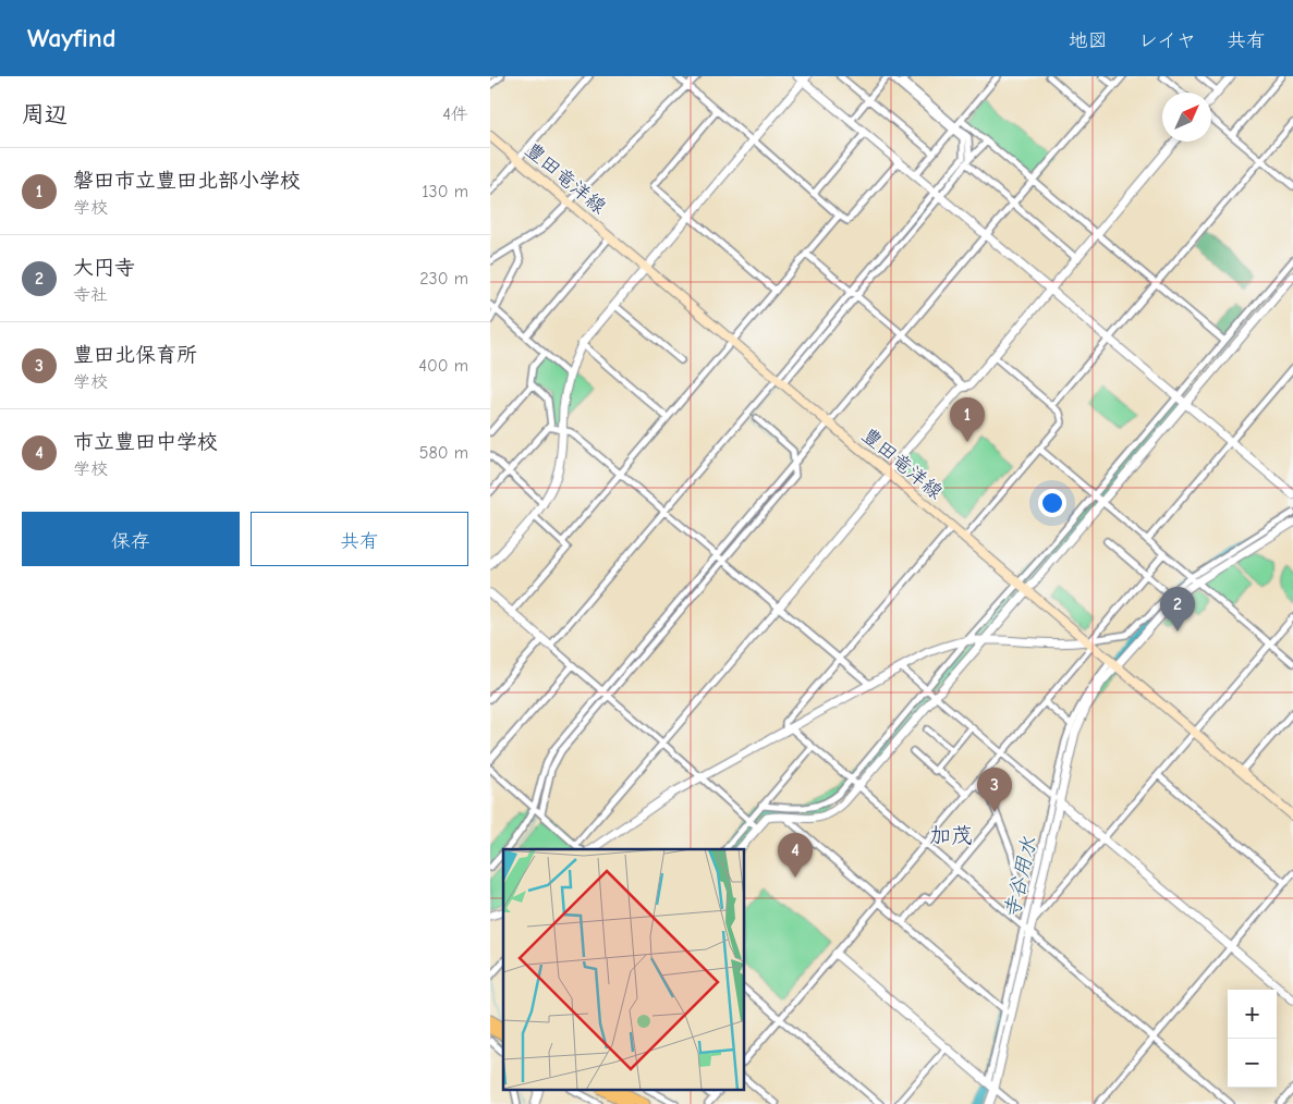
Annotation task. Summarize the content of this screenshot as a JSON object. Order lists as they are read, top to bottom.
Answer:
{
  "streets": {
    "main road": ["豊田竜洋線"]
  },
  "districts": ["加茂"],
  "water": ["寺谷用水"],
  "north": "top right",
  "page": {
    "header": "Wayfind",
    "nav": ["地図", "レイヤ", "共有"],
    "heading": ["周辺", "4件"],
    "list": [
      {
        "mark": "1",
        "name": "磐田市立豊田北部小学校",
        "note": "学校",
        "value": "130 m"
      },
      {
        "mark": "2",
        "name": "大円寺",
        "note": "寺社",
        "value": "230 m"
      },
      {
        "mark": "3",
        "name": "豊田北保育所",
        "note": "学校",
        "value": "400 m"
      },
      {
        "mark": "4",
        "name": "市立豊田中学校",
        "note": "学校",
        "value": "580 m"
      }
    ],
    "pins": [
      "1",
      "2",
      "3",
      "4"
    ],
    "buttons": ["保存", "共有"],
    "map_buttons": ["+", "−"]
  }
}
